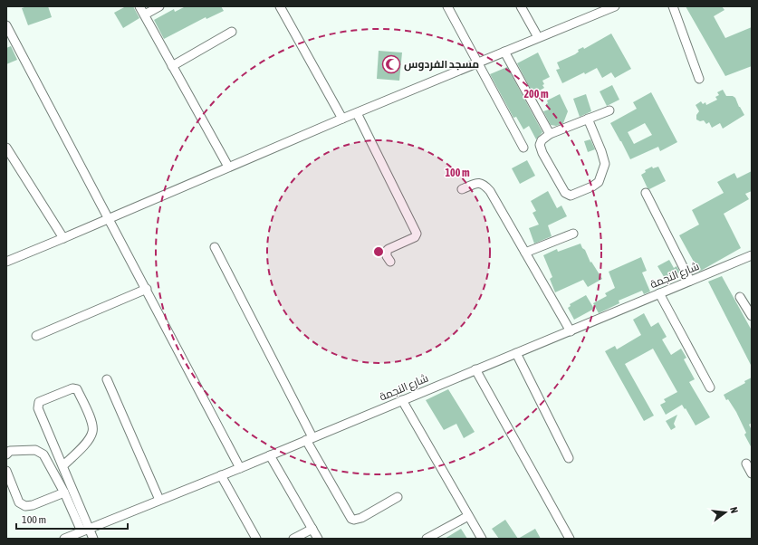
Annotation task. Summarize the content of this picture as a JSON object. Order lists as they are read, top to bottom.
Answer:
{
  "streets": {
    "street": ["شارع النجمة"]
  },
  "places": {
    "mosque": ["مسجد الفردوس"]
  },
  "scale_bar": "100 m",
  "north": "right",
  "rings": ["200 m", "100 m"]
}
